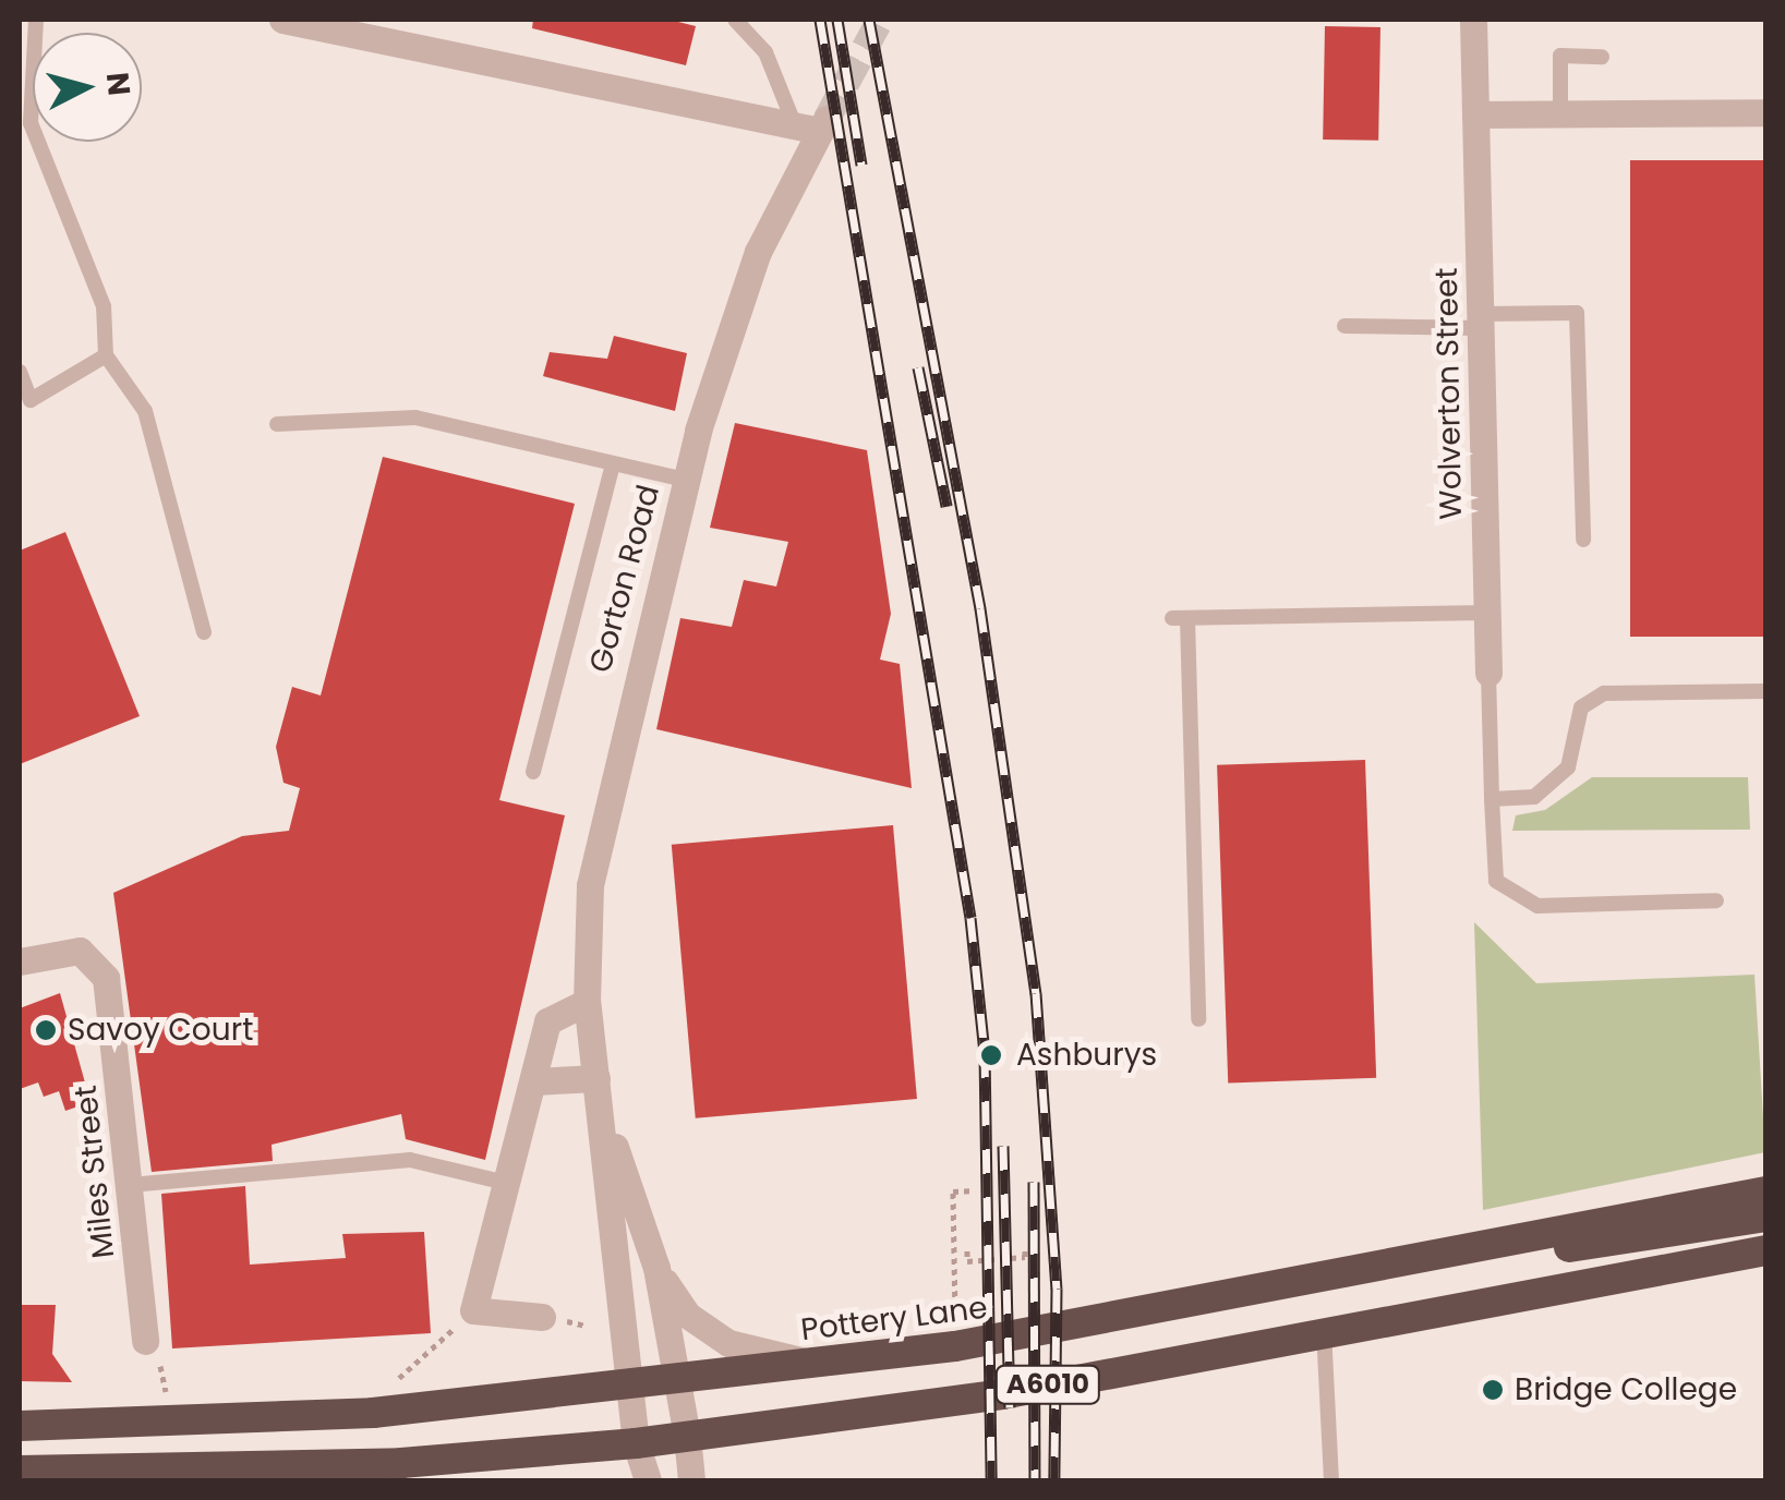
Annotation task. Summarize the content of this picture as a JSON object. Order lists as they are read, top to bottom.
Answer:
{
  "streets": {
    "highway": ["Pottery Lane", "A6010"],
    "street": ["Wolverton Street", "Gorton Road", "Miles Street"]
  },
  "crossings": [
    ["Gorton Road", "Pottery Lane"],
    ["Gorton Road", "A6010"]
  ],
  "places": ["Savoy Court", "Ashburys", "Bridge College"],
  "north": "right"
}
